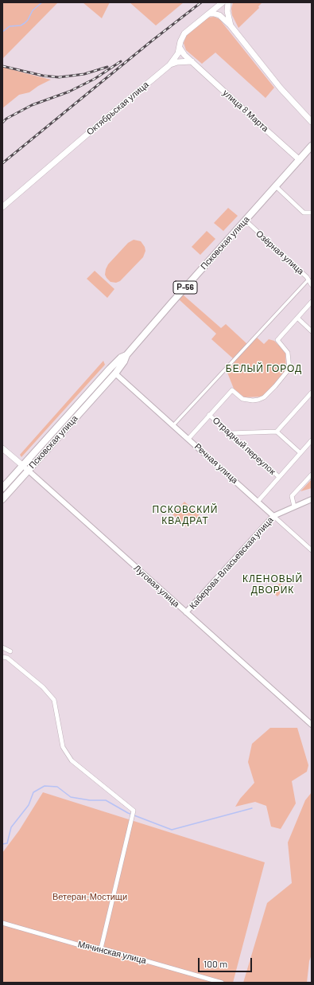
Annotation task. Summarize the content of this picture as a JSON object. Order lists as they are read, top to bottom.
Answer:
{
  "streets": {
    "main road": [
      "Октябрьская улица",
      "улица 8 Марта",
      "Псковская улица",
      "Р-56",
      "Луговая улица"
    ],
    "street": [
      "Озёрная улица",
      "Отрадный переулок",
      "Речная улица",
      "Каберова-Власьевская улица",
      "Мячинская улица"
    ]
  },
  "crossings": [
    ["Октябрьская улица", "улица 8 Марта"],
    ["улица 8 Марта", "Псковская улица"],
    ["Псковская улица", "Озёрная улица"],
    ["Псковская улица", "Речная улица"],
    ["Псковская улица", "Луговая улица"],
    ["Речная улица", "Каберова-Власьевская улица"],
    ["Каберова-Власьевская улица", "Луговая улица"]
  ],
  "districts": ["БЕЛЫЙ ГОРОД", "ПСКОВСКИЙ КВАДРАТ", "КЛЕНОВЫЙ ДВОРИК"],
  "parks": ["Ветеран-Мостищи"],
  "scale_bar": "100 m"
}
